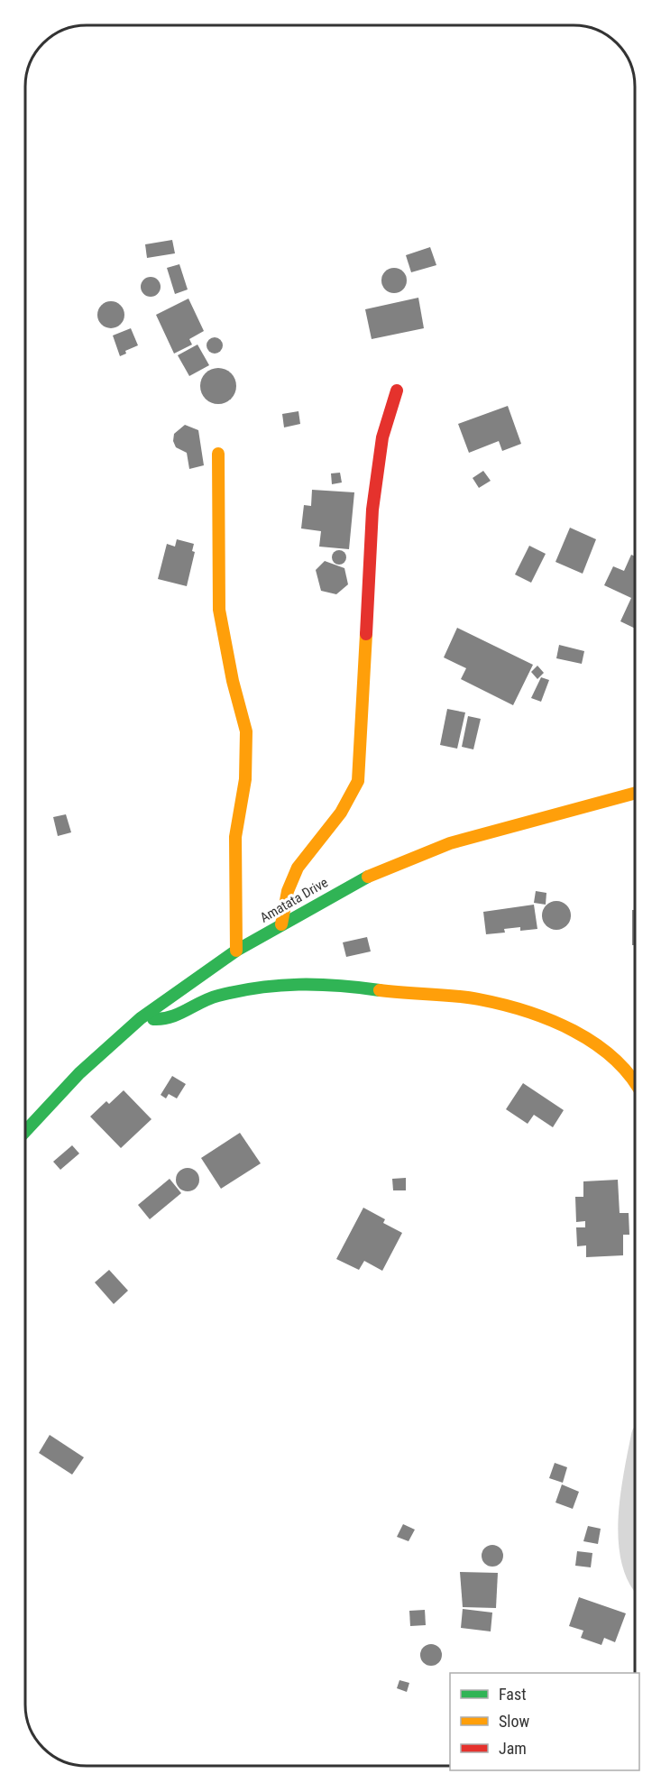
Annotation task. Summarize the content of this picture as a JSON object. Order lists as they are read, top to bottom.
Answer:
{
  "streets": {
    "street": ["Amatata Drive"]
  },
  "legend": ["Fast", "Slow", "Jam"]
}
